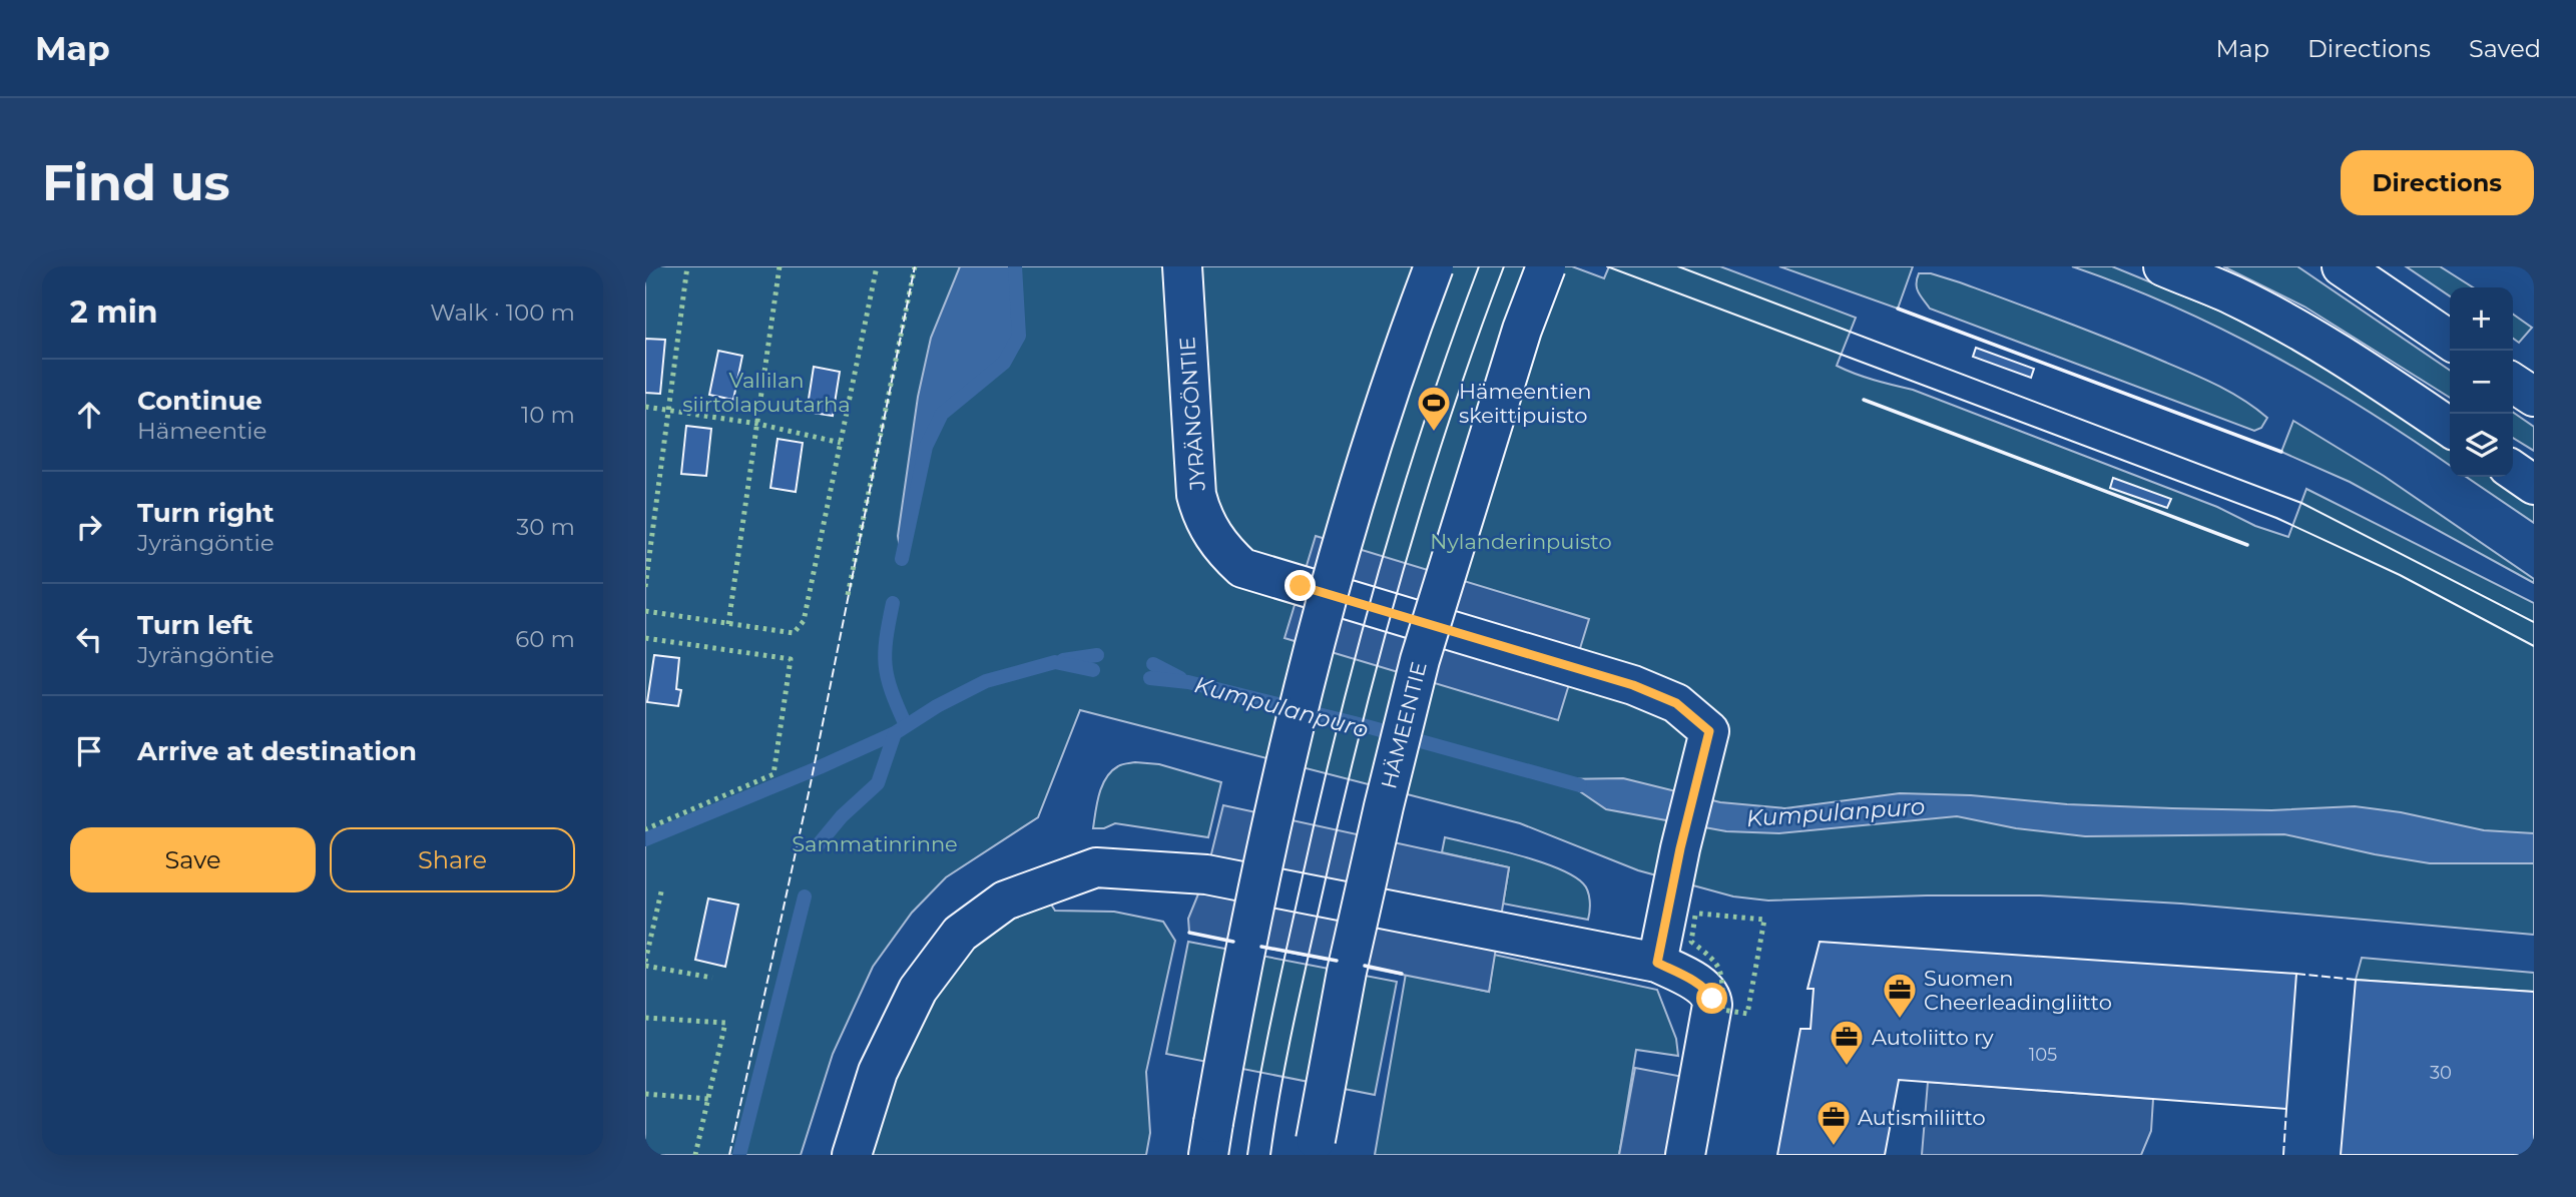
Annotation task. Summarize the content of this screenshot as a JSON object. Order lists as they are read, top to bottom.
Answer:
{
  "streets": {
    "main road": ["JYRÄNGÖNTIE", "HÄMEENTIE"]
  },
  "water": ["Kumpulanpuro"],
  "parks": ["Vallilan siirtolapuutarha", "Nylanderinpuisto", "Sammatinrinne"],
  "places": {
    "sports": ["Hämeentien skeittipuisto"],
    "office": ["Suomen Cheerleadingliitto", "Autoliitto ry", "Autismiliitto"]
  },
  "house_numbers": ["105", "30"],
  "page": {
    "header": "Map",
    "nav": ["Map", "Directions", "Saved"],
    "buttons": [
      "Directions",
      ["Save", "Share"]
    ],
    "title": "Find us",
    "heading": ["2 min", "Walk · 100 m"],
    "map_buttons": ["+", "−"],
    "list": [
      ["Continue", "Hämeentie", "10 m"],
      ["Turn right", "Jyrängöntie", "30 m"],
      ["Turn left", "Jyrängöntie", "60 m"],
      "Arrive at destination"
    ]
  }
}
